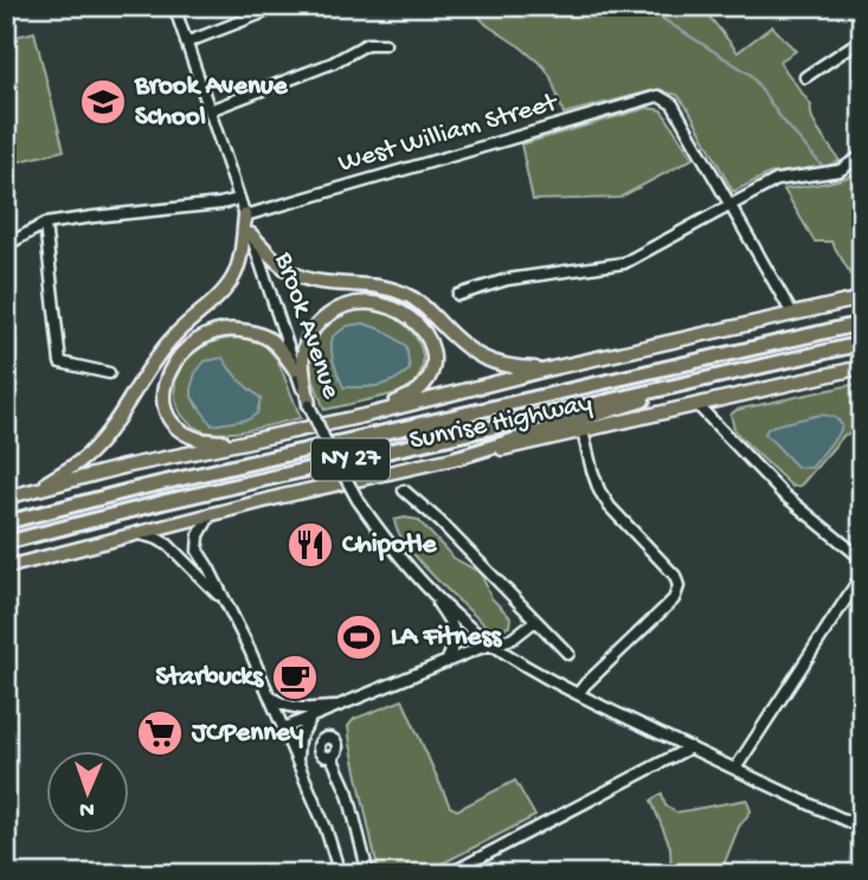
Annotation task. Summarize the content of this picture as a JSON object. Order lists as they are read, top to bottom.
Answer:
{
  "streets": {
    "highway": ["Sunrise Highway", "NY 27"],
    "street": ["West William Street", "Brook Avenue"]
  },
  "crossings": [
    ["West William Street", "Brook Avenue"]
  ],
  "places": {
    "school or university": ["Brook Avenue School"],
    "restaurant": ["Chipotle"],
    "sports": ["LA Fitness"],
    "cafe": ["Starbucks"],
    "supermarket": ["JCPenney"]
  },
  "north": "bottom"
}
